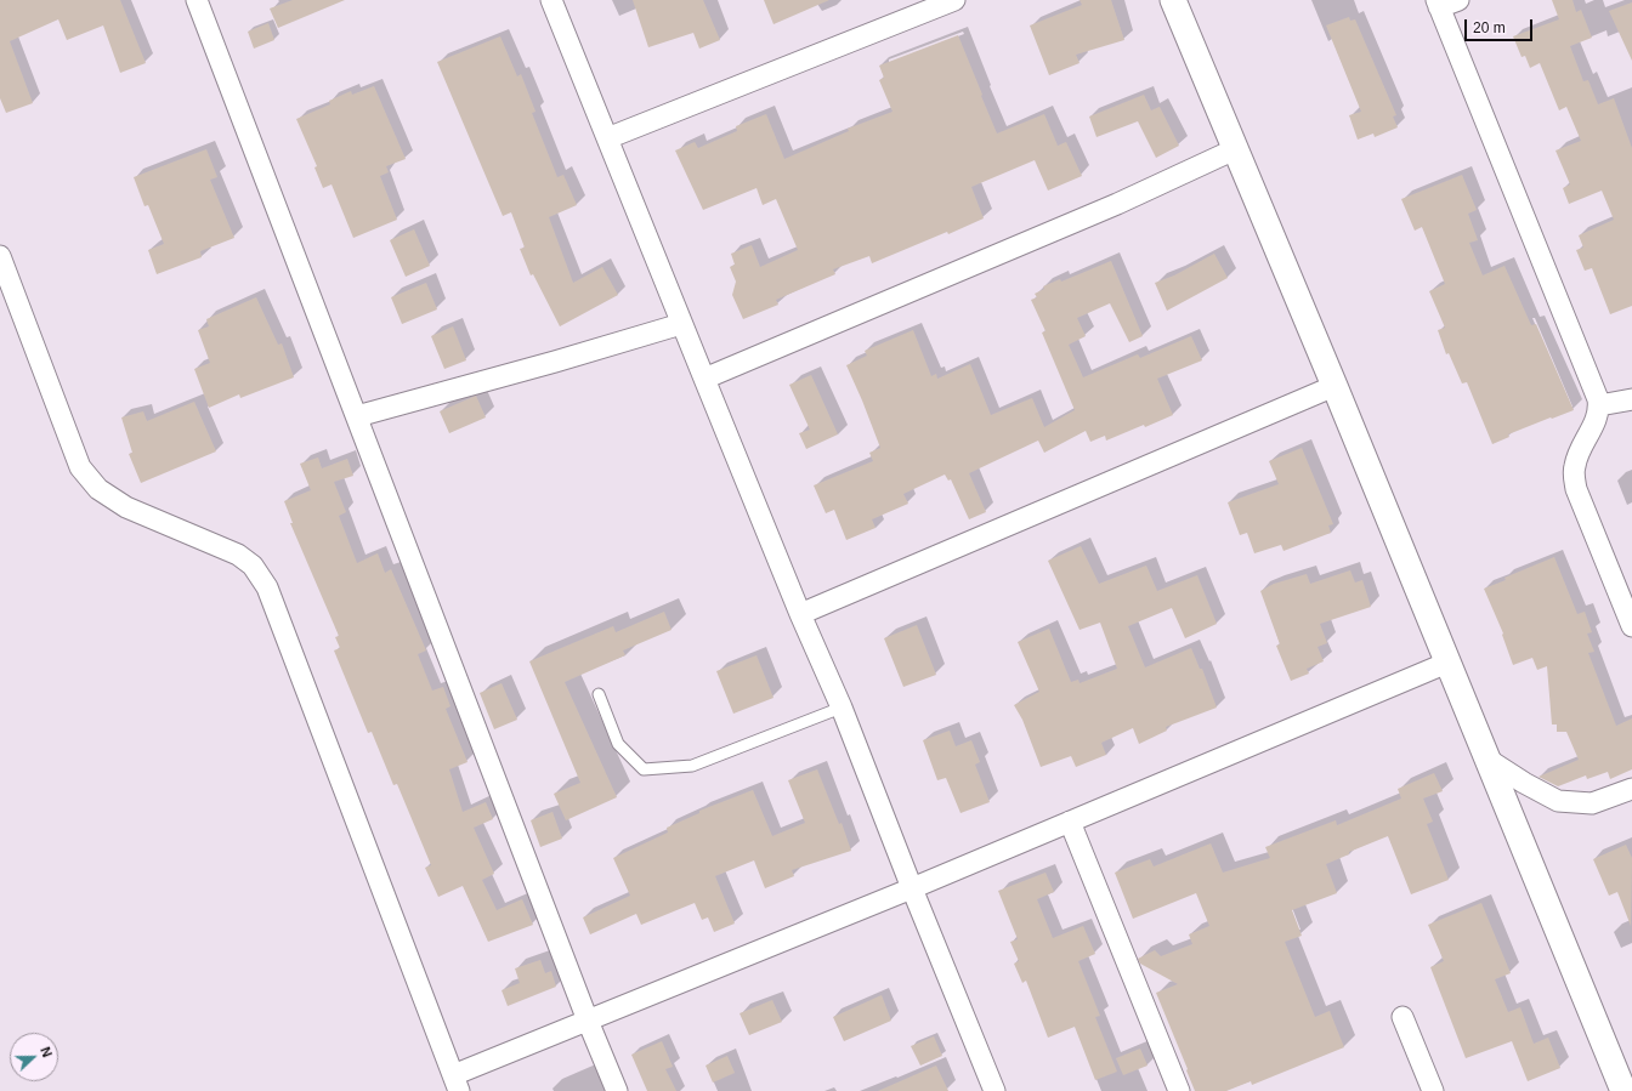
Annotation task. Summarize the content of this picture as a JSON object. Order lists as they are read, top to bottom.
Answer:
{
  "scale_bar": "20 m",
  "north": "right"
}
